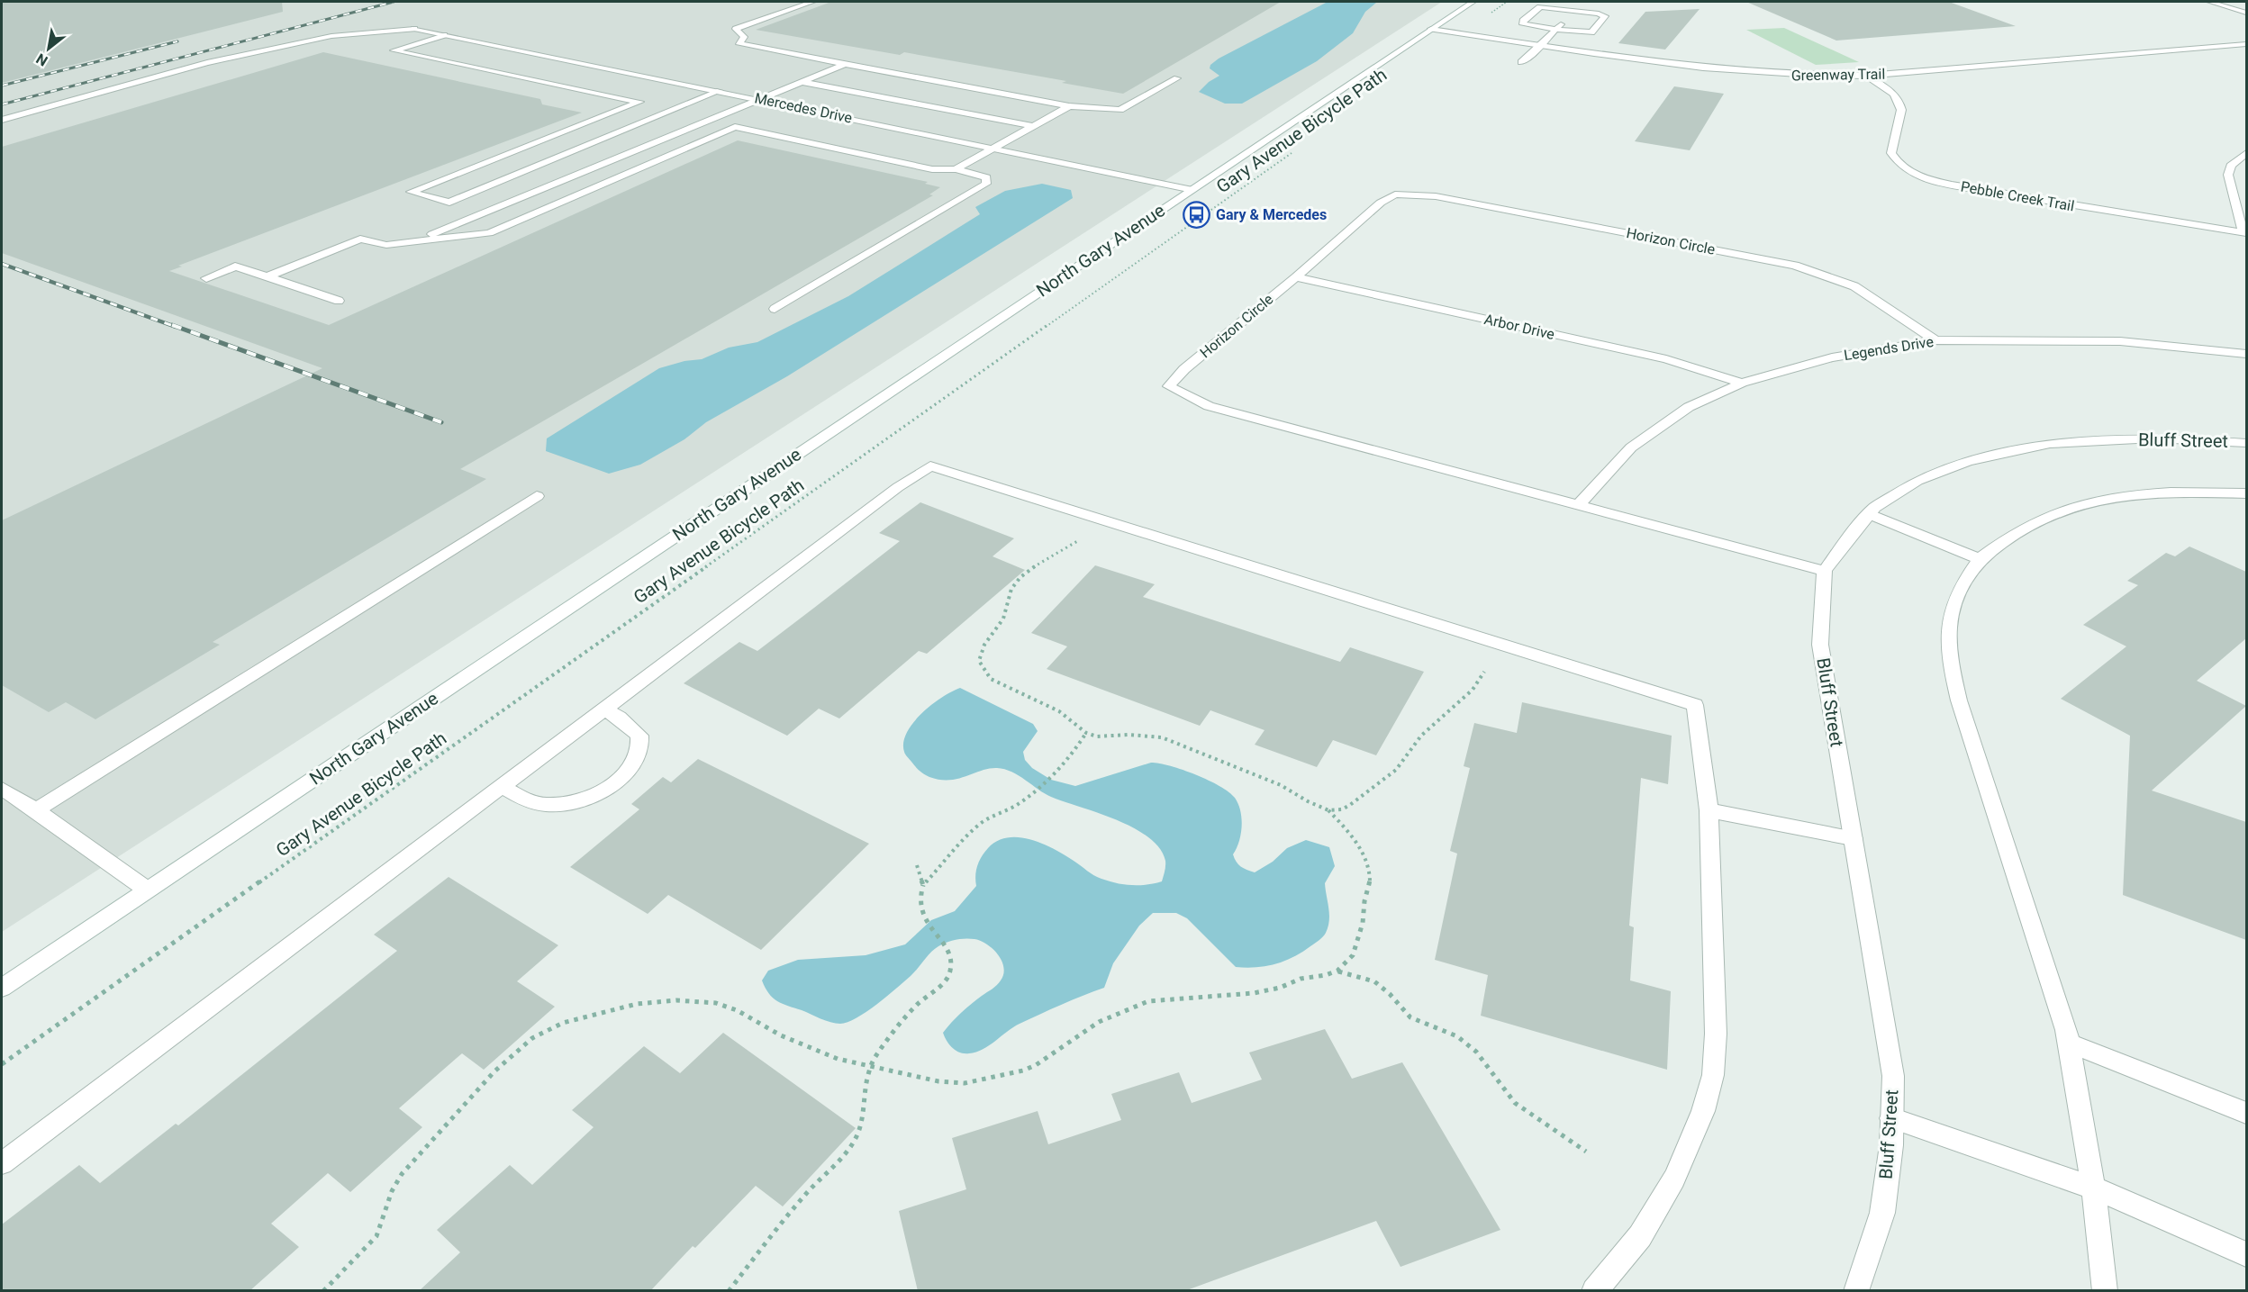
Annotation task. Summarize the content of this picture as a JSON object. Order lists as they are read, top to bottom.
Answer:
{
  "streets": {
    "street": [
      "Greenway Trail",
      "Mercedes Drive",
      "Pebble Creek Trail",
      "Horizon Circle",
      "North Gary Avenue",
      "Arbor Drive",
      "Legends Drive",
      "Bluff Street"
    ],
    "path": ["Gary Avenue Bicycle Path"]
  },
  "crossings": [
    ["Greenway Trail", "Pebble Creek Trail"],
    ["Greenway Trail", "North Gary Avenue"],
    ["Mercedes Drive", "North Gary Avenue"],
    ["Horizon Circle", "Arbor Drive"],
    ["Horizon Circle", "Legends Drive"],
    ["Horizon Circle", "Bluff Street"],
    ["Arbor Drive", "Legends Drive"]
  ],
  "places": {
    "bus stop": ["Gary & Mercedes"]
  },
  "north": "bottom left"
}
